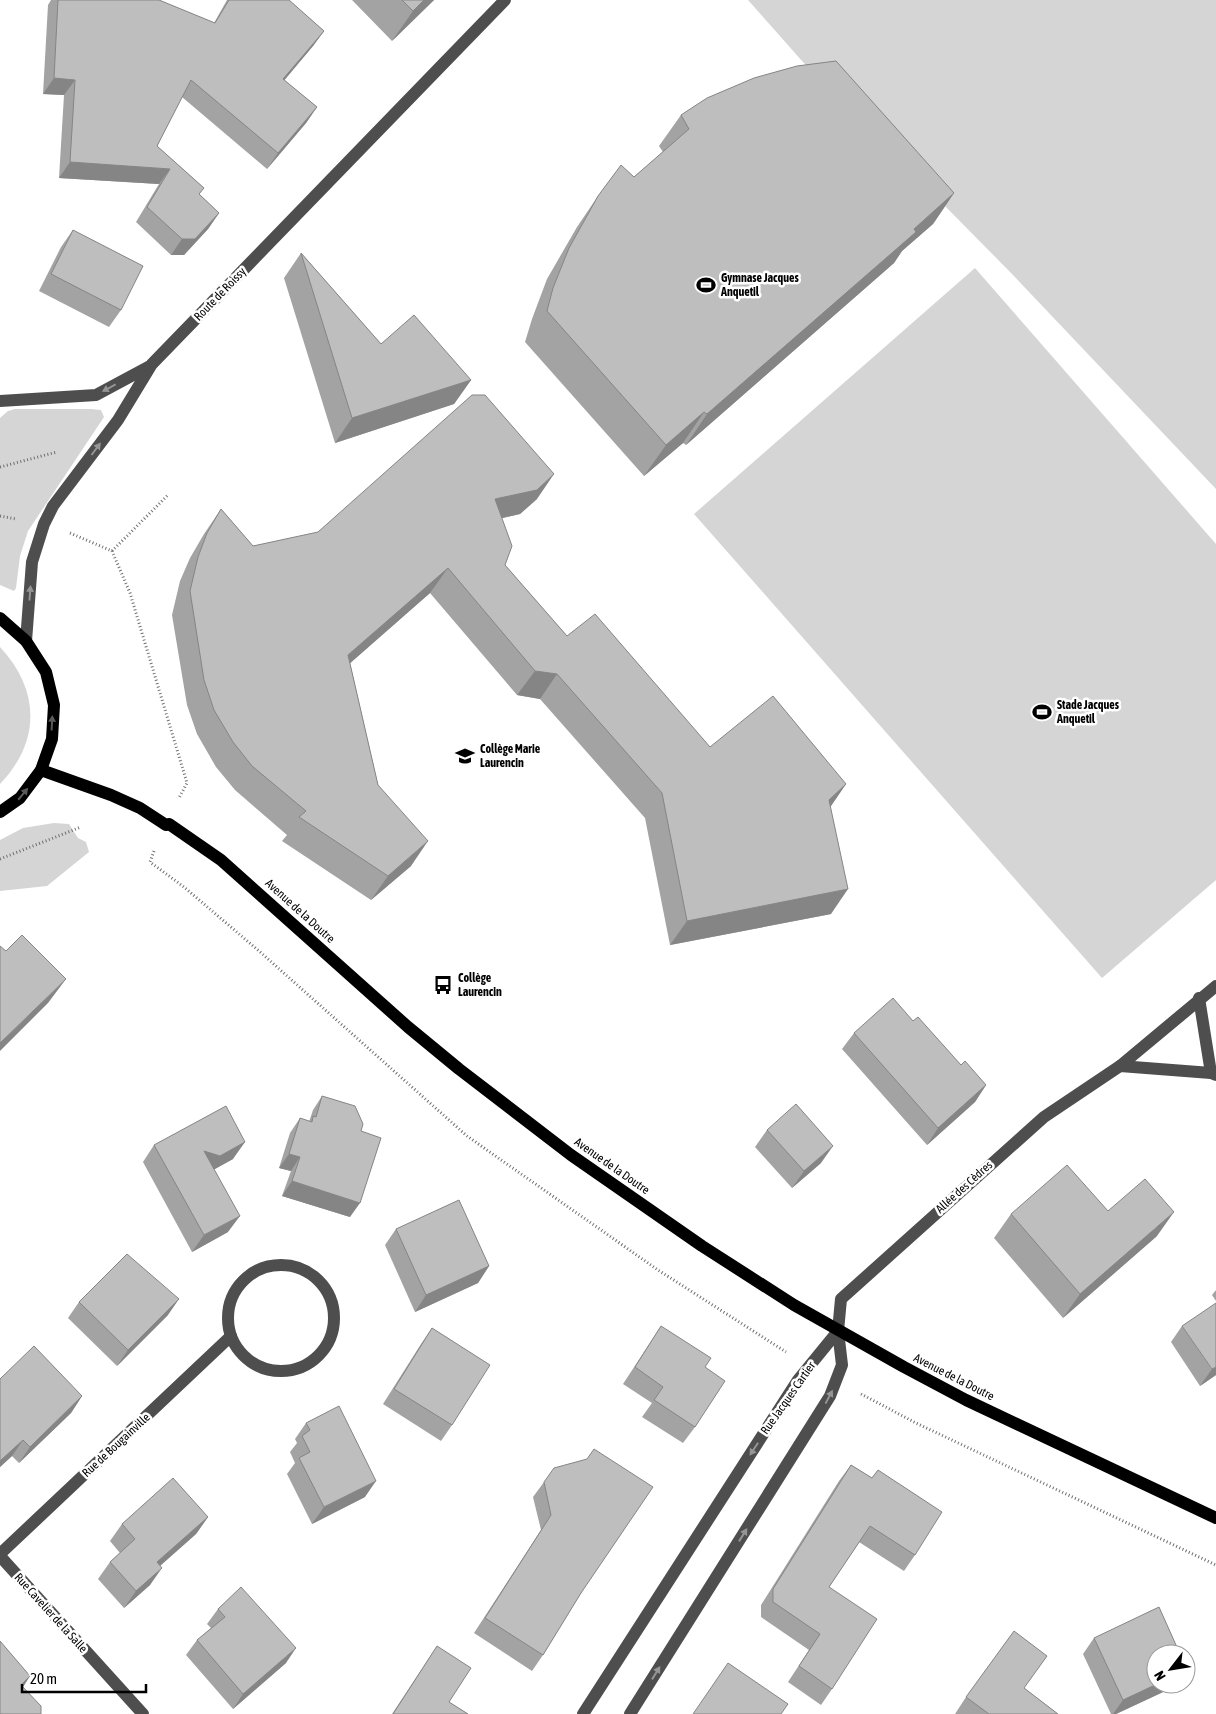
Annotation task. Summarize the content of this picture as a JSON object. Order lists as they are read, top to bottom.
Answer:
{
  "streets": {
    "main road": ["Avenue de la Doutre"],
    "street": [
      "Route de Roissy",
      "Allée des Cèdres",
      "Rue Jacques Cartier",
      "Rue de Bougainville",
      "Rue Cavelier de la Salle"
    ]
  },
  "crossings": [
    ["Avenue de la Doutre", "Allée des Cèdres"],
    ["Avenue de la Doutre", "Rue Jacques Cartier"],
    ["Allée des Cèdres", "Rue Jacques Cartier"],
    ["Rue de Bougainville", "Rue Cavelier de la Salle"]
  ],
  "places": {
    "sports": ["Gymnase Jacques Anquetil", "Stade Jacques Anquetil"],
    "school or university": ["Collège Marie Laurencin"],
    "bus stop": ["Collège Laurencin"]
  },
  "scale_bar": "20 m",
  "north": "bottom left"
}
